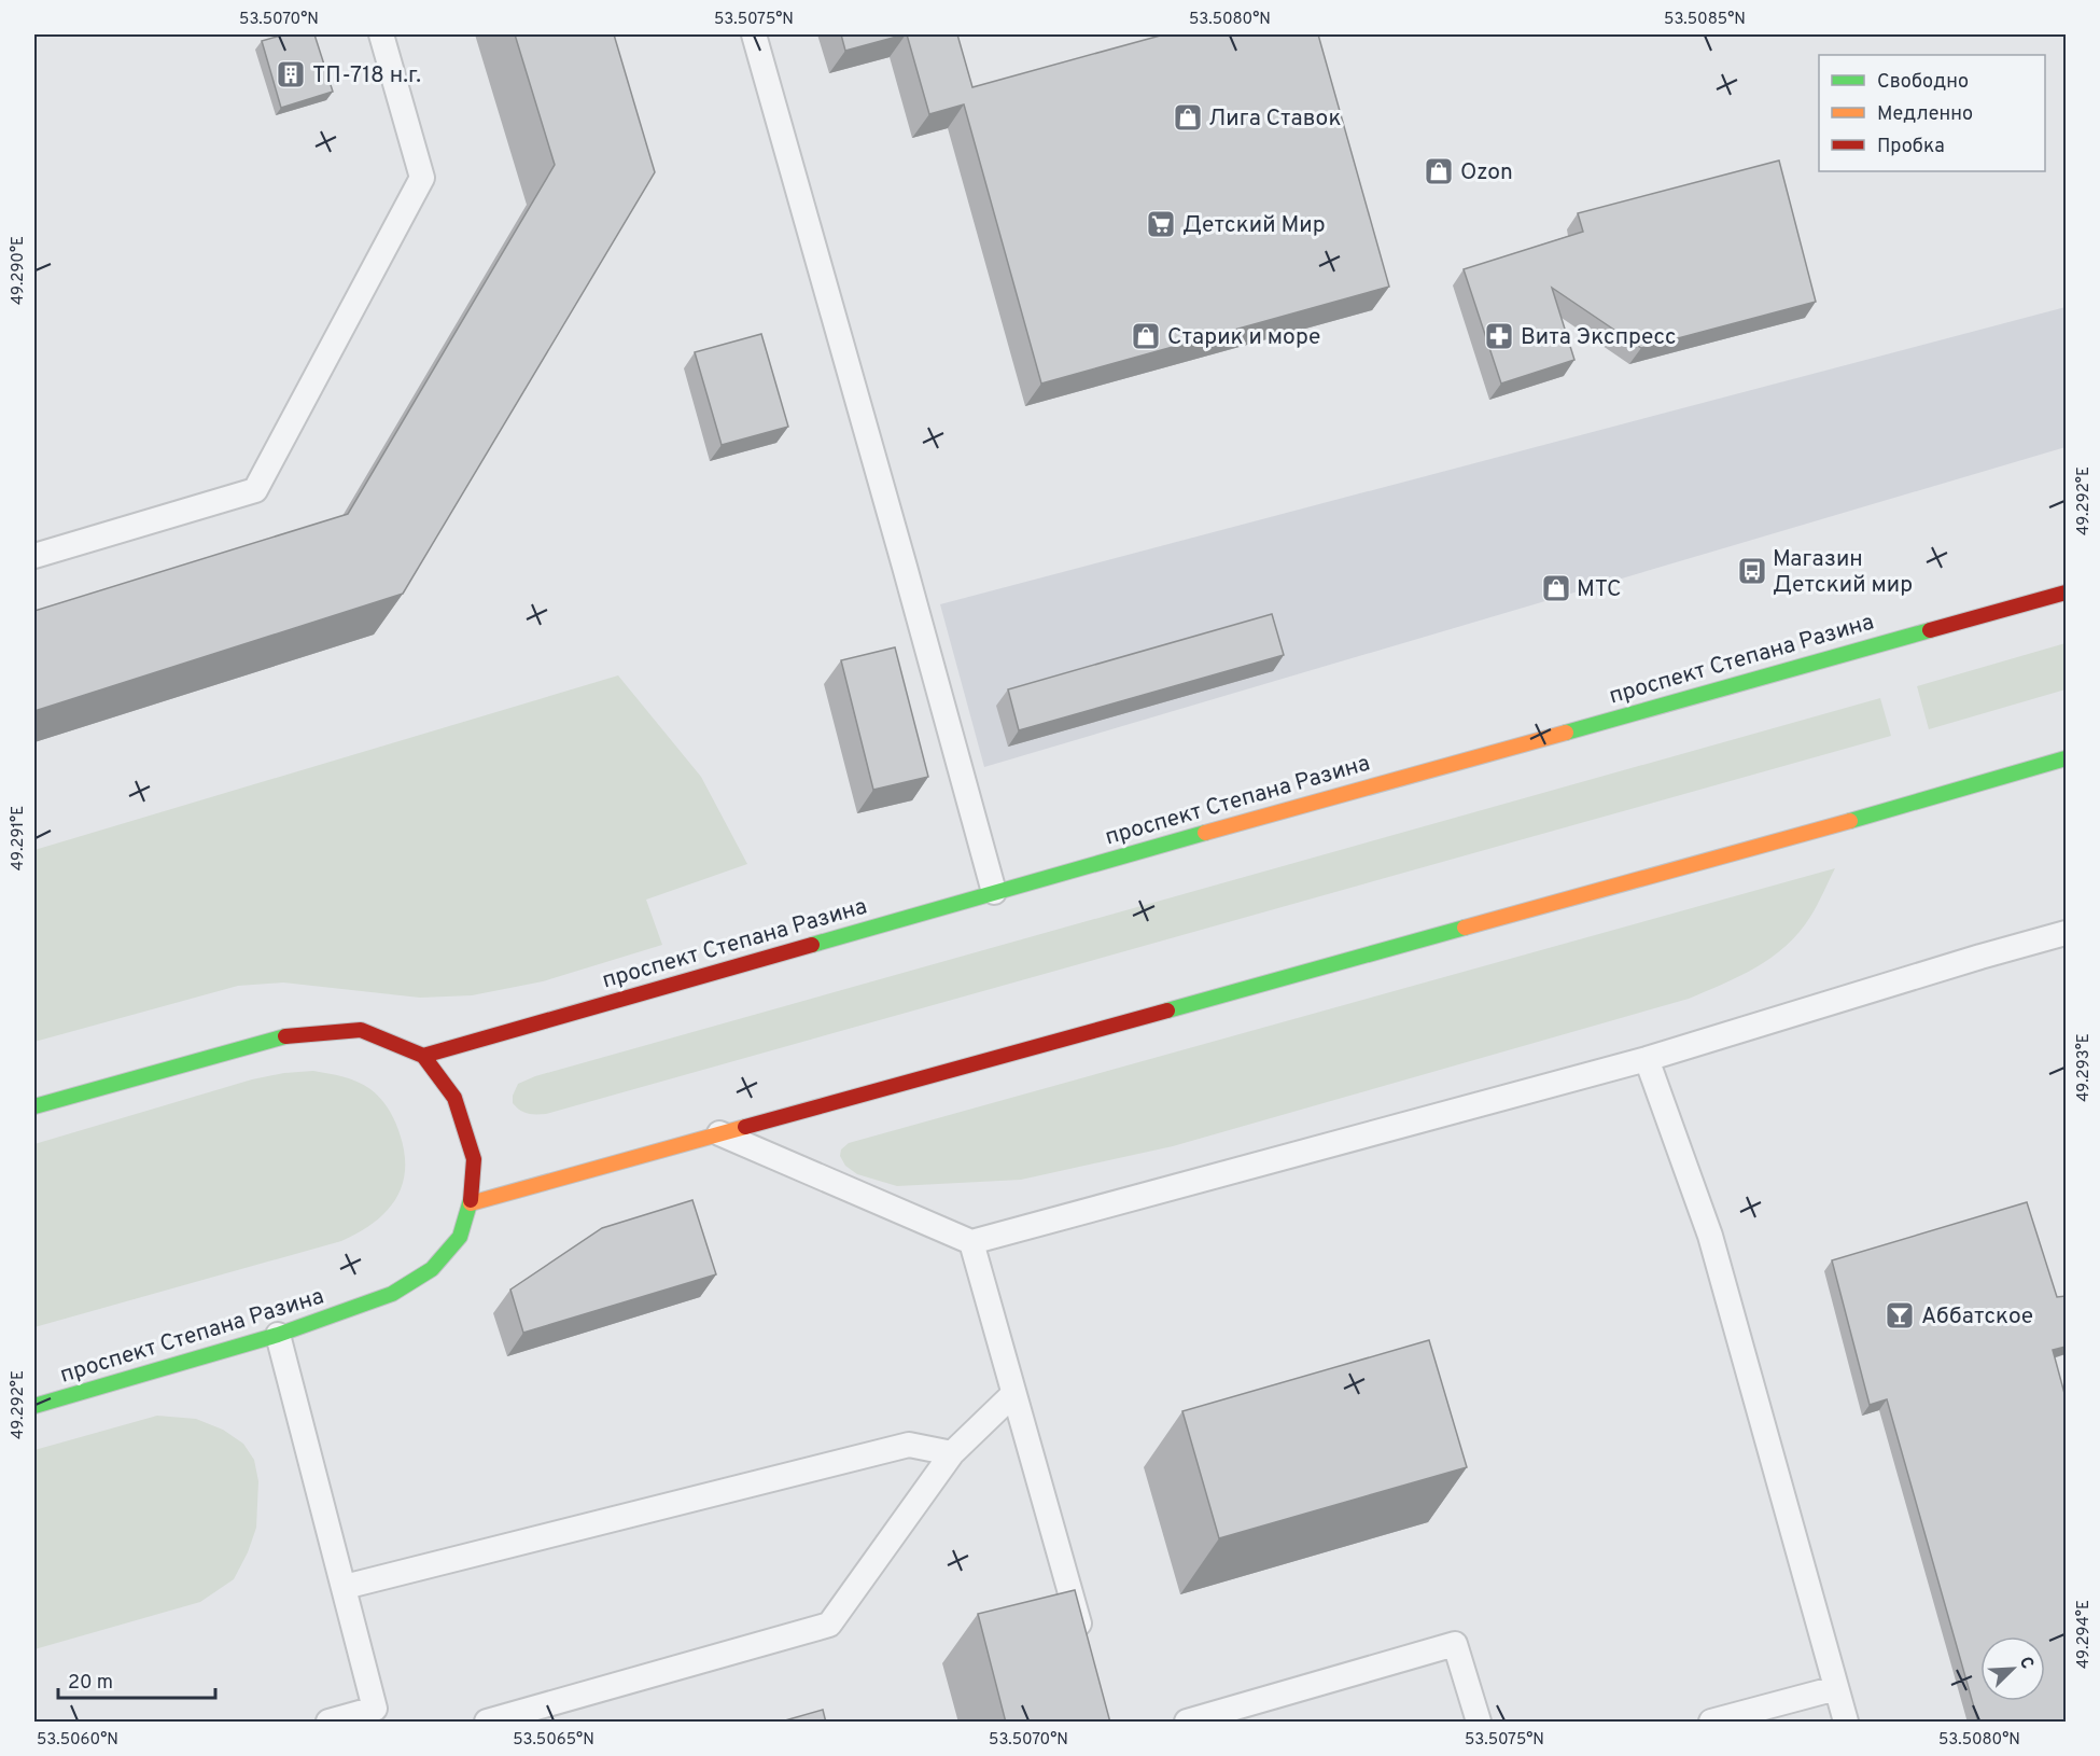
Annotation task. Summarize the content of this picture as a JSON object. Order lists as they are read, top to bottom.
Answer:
{
  "streets": {
    "main road": ["проспект Степана Разина"]
  },
  "places": {
    "building": ["ТП-718 н.г."],
    "shop": [
      "Лига Ставок",
      "Ozon",
      "Старик и море",
      "МТС"
    ],
    "supermarket": ["Детский Мир"],
    "pharmacy": ["Вита Экспресс"],
    "bus stop": ["Магазин Детский мир"],
    "bar": ["Аббатское"]
  },
  "legend": ["Свободно", "Медленно", "Пробка"],
  "scale_bar": "20 m",
  "north": "top right",
  "coordinates": [
    "53.5070°N",
    "53.5075°N",
    "53.5080°N",
    "53.5085°N",
    "49.290°E",
    "49.292°E",
    "49.291°E",
    "49.293°E",
    "49.294°E",
    "53.5060°N",
    "53.5065°N"
  ]
}
